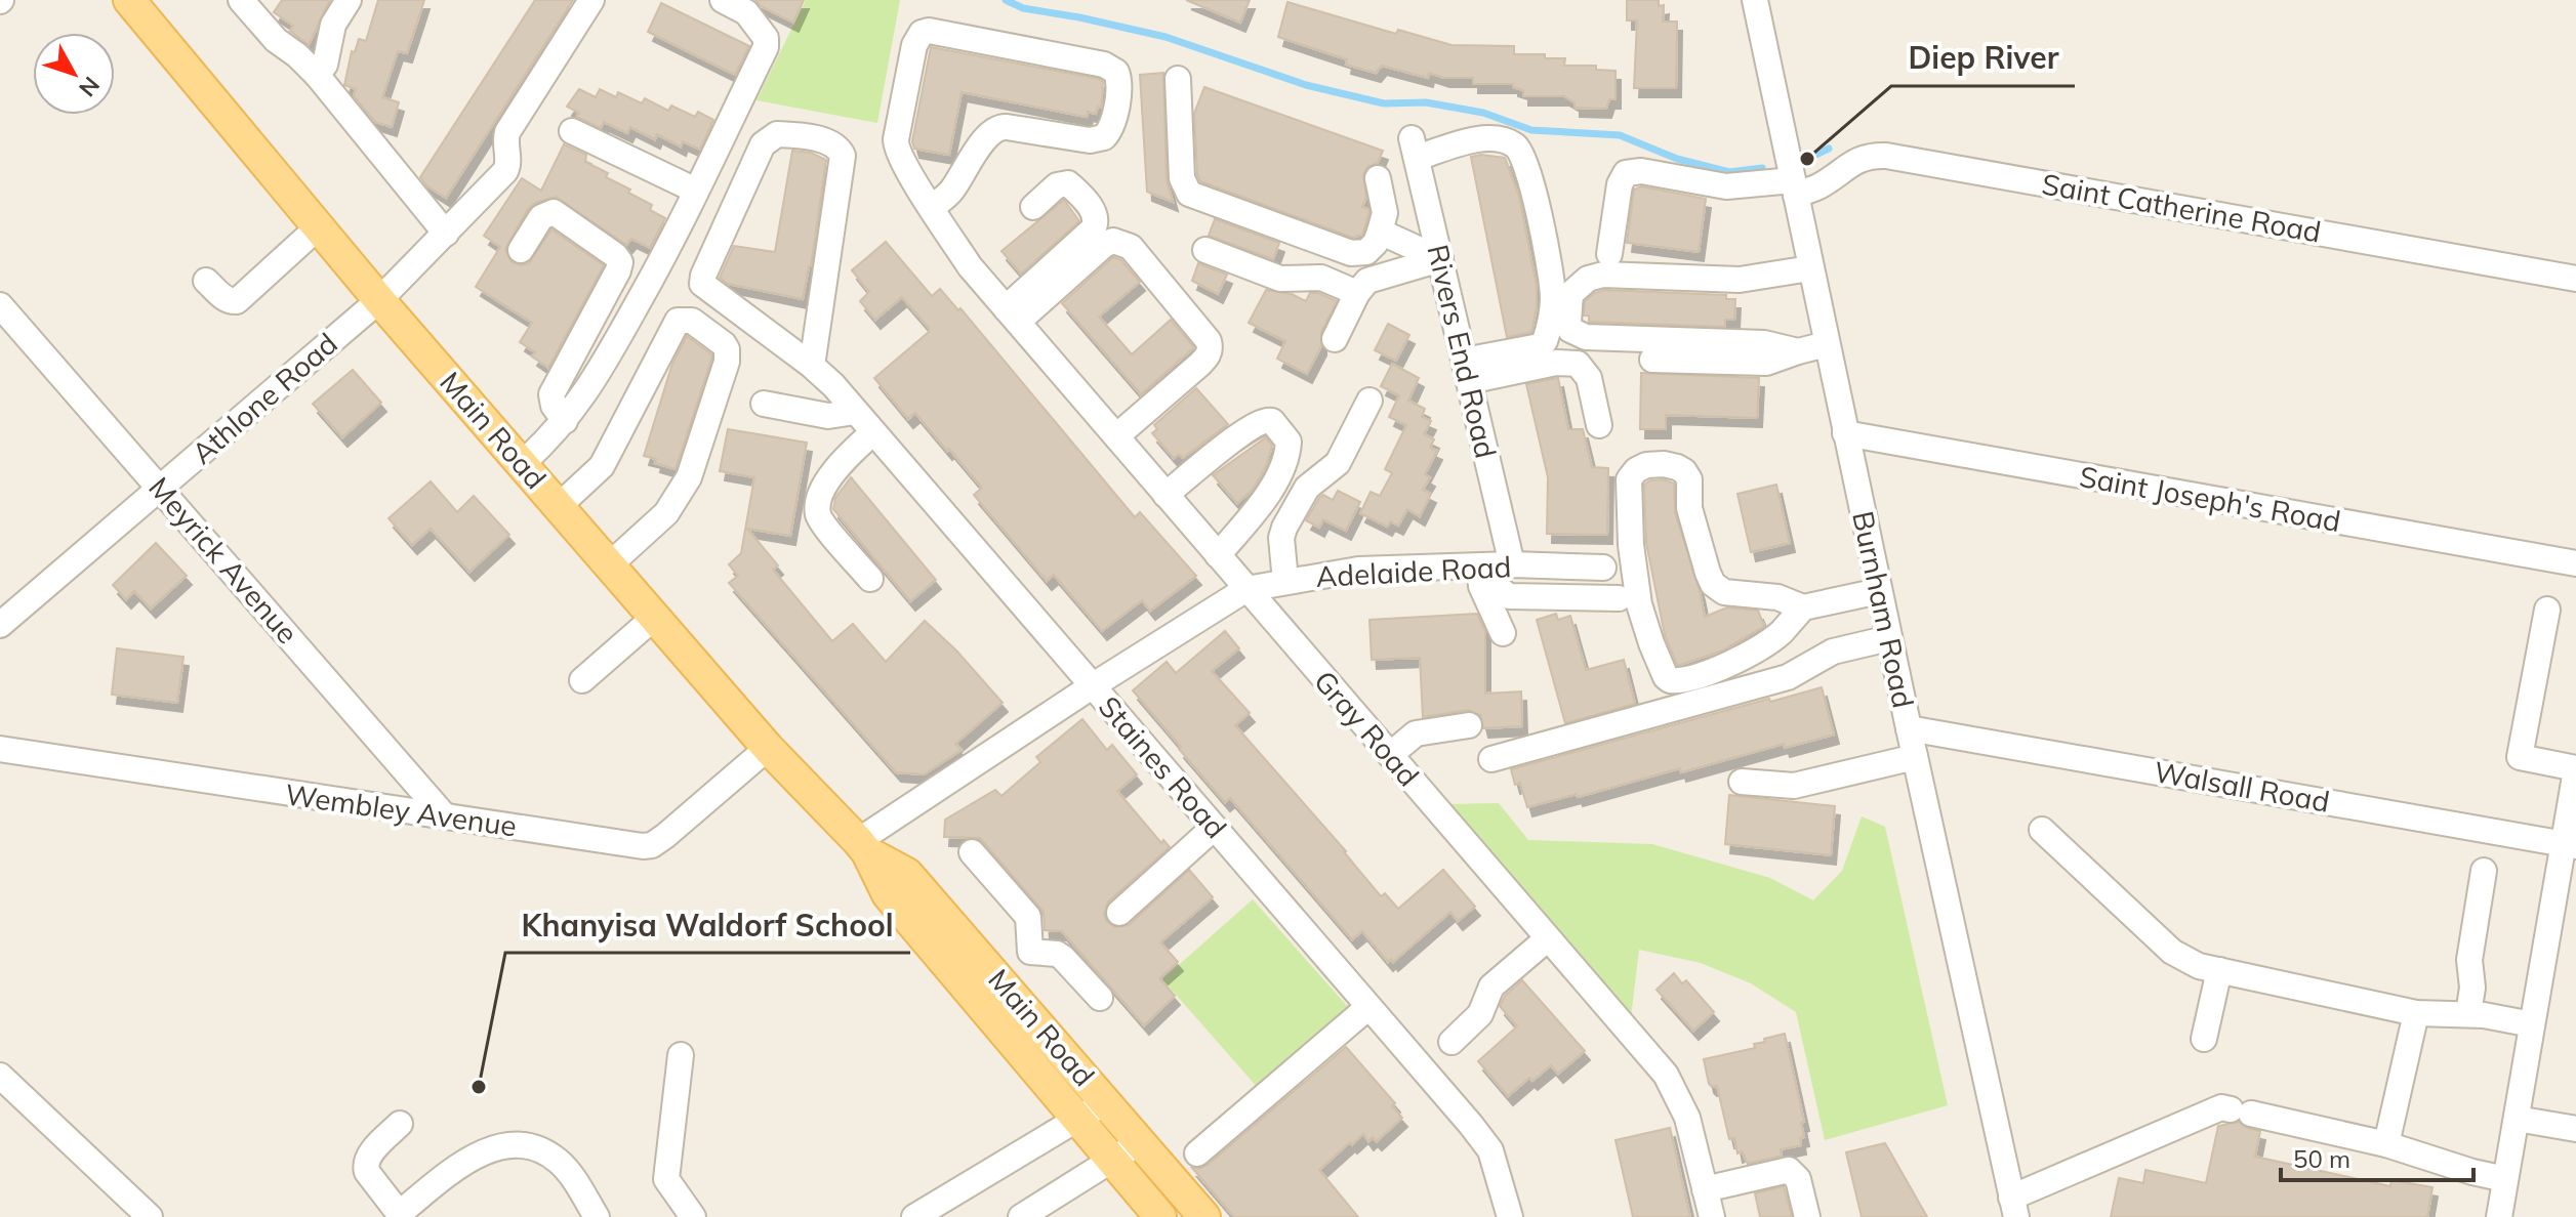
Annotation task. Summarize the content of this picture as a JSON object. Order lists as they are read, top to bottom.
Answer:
{
  "streets": {
    "main road": ["Main Road"],
    "street": [
      "Saint Catherine Road",
      "Rivers End Road",
      "Athlone Road",
      "Saint Joseph's Road",
      "Meyrick Avenue",
      "Adelaide Road",
      "Burnham Road",
      "Gray Road",
      "Staines Road",
      "Walsall Road",
      "Wembley Avenue"
    ]
  },
  "crossings": [
    ["Saint Catherine Road", "Burnham Road"],
    ["Rivers End Road", "Adelaide Road"],
    ["Athlone Road", "Main Road"],
    ["Athlone Road", "Meyrick Avenue"],
    ["Main Road", "Adelaide Road"],
    ["Main Road", "Wembley Avenue"],
    ["Saint Joseph's Road", "Burnham Road"],
    ["Meyrick Avenue", "Wembley Avenue"],
    ["Adelaide Road", "Gray Road"],
    ["Adelaide Road", "Staines Road"],
    ["Burnham Road", "Walsall Road"]
  ],
  "places": ["Diep River", "Khanyisa Waldorf School"],
  "scale_bar": "50 m",
  "north": "bottom right"
}
